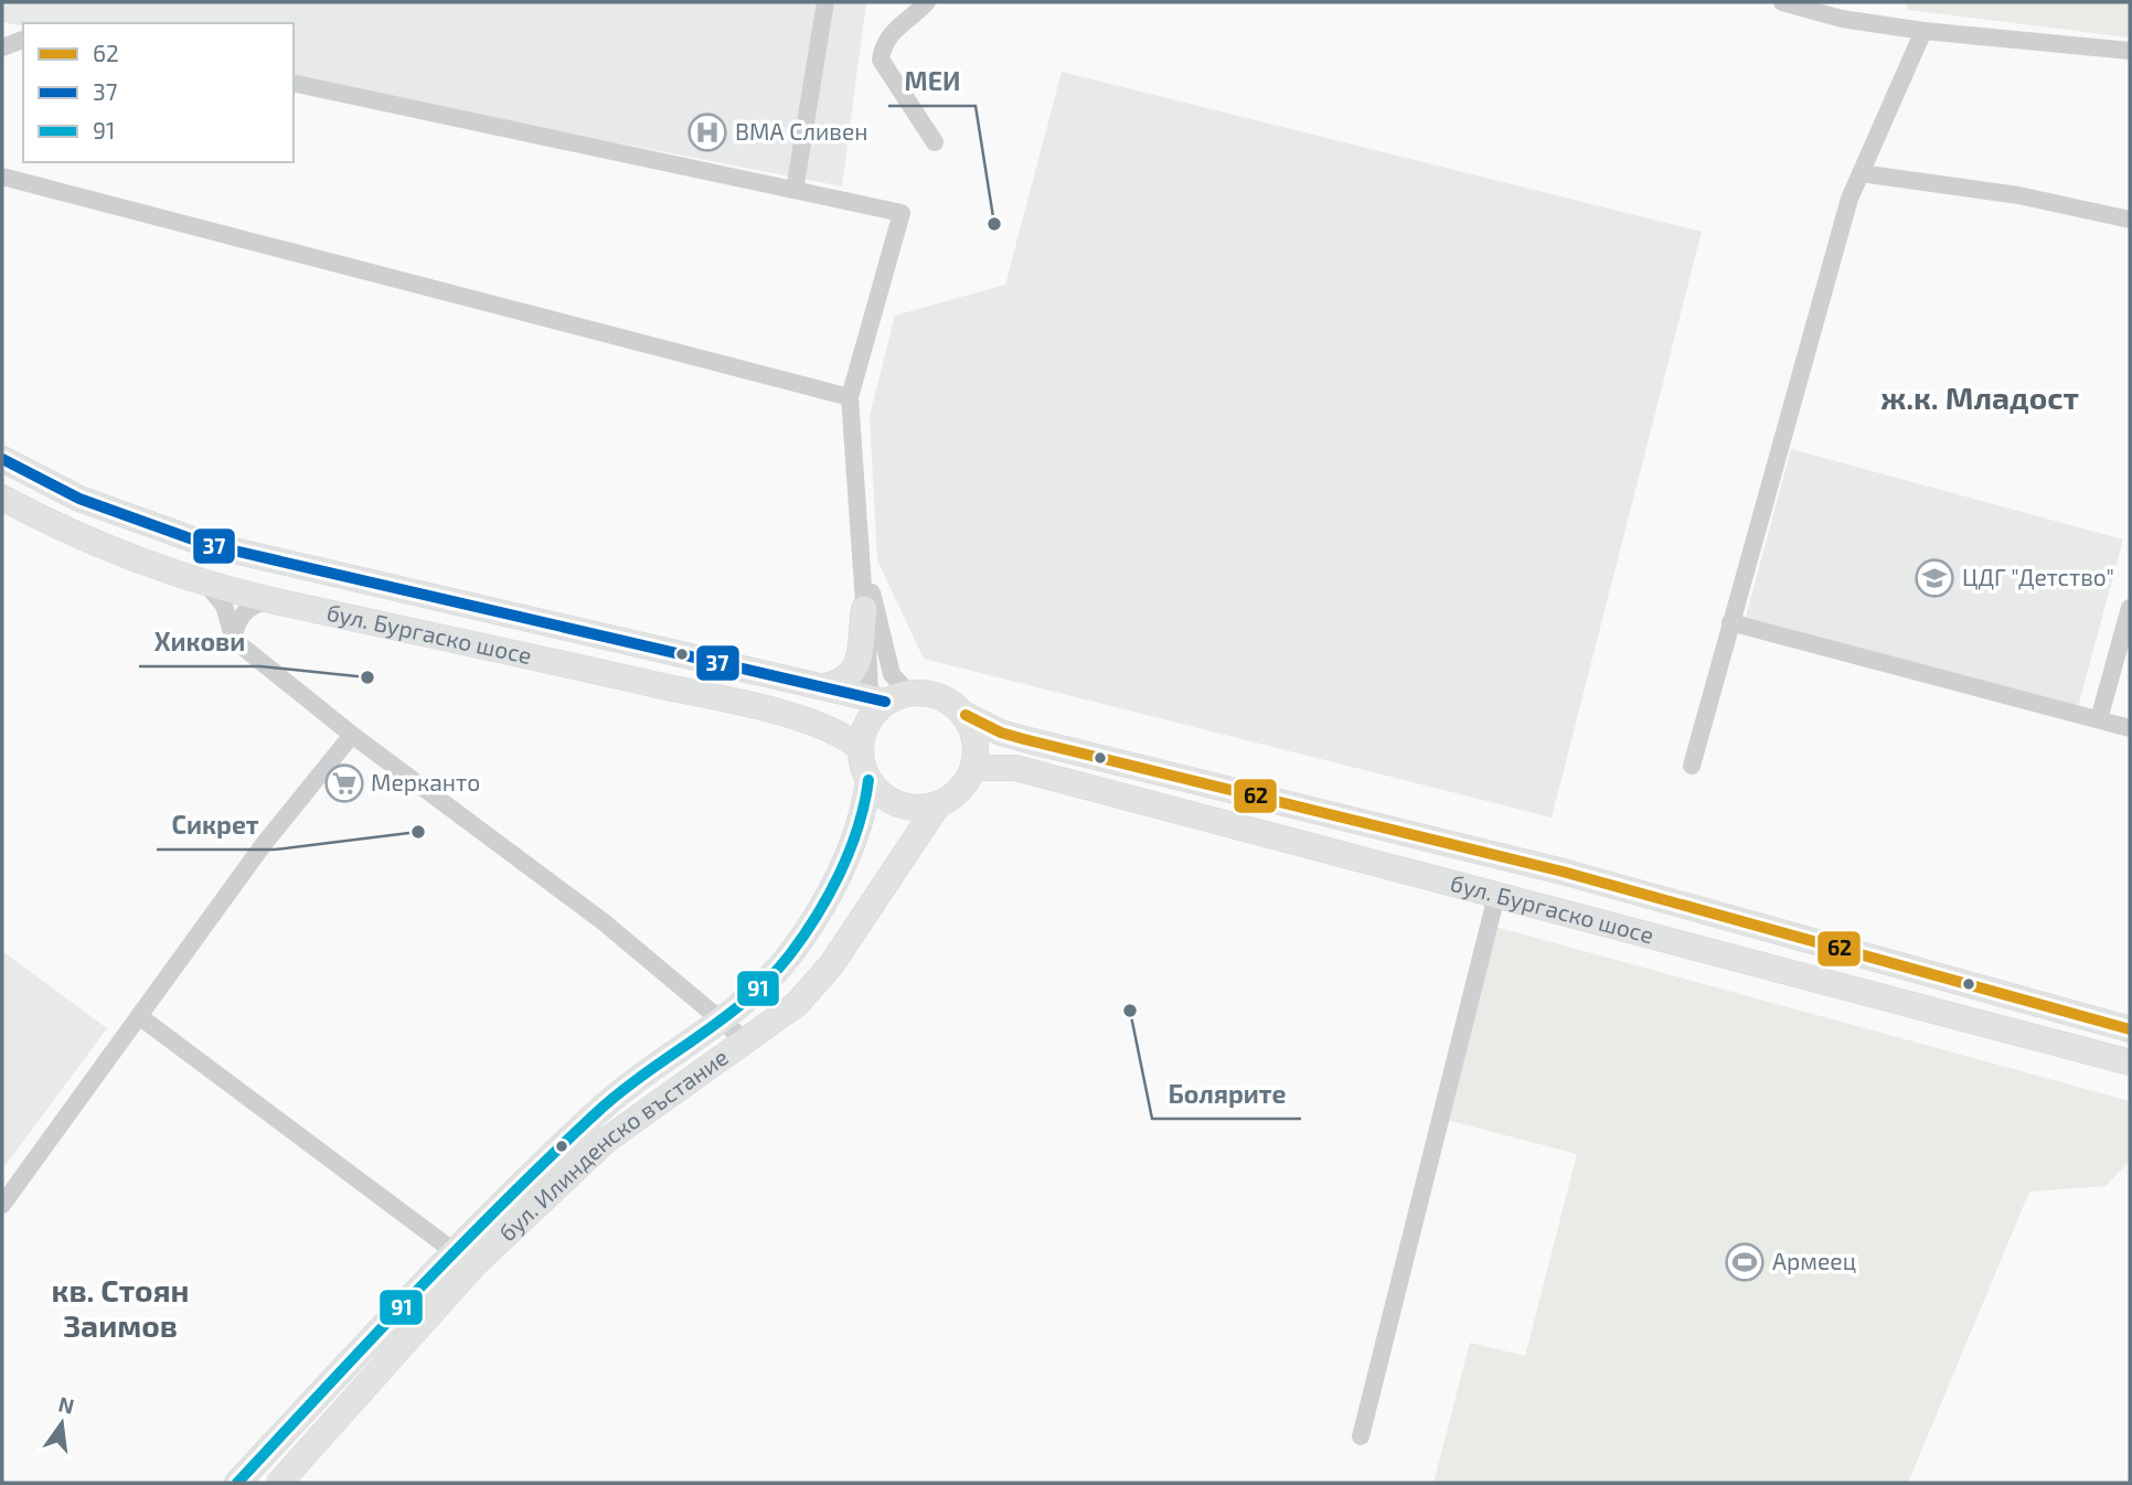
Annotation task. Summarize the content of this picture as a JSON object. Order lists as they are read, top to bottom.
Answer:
{
  "streets": {
    "main road": ["бул. Бургаско шосе", "бул. Илинденско въстание"]
  },
  "crossings": [
    ["бул. Бургаско шосе", "бул. Илинденско въстание"]
  ],
  "districts": ["ж.к. Младост", "кв. Стоян Заимов"],
  "places": {
    "hospital": ["ВМА Сливен"],
    "other": [
      "МЕИ",
      "Хикови",
      "Сикрет",
      "Болярите"
    ],
    "school or university": ["ЦДГ \"Детство\""],
    "supermarket": ["Мерканто"],
    "sports": ["Армеец"]
  },
  "lines": ["transit line 37", "transit line 62", "transit line 91"],
  "legend": ["62", "37", "91"],
  "north": "top"
}
